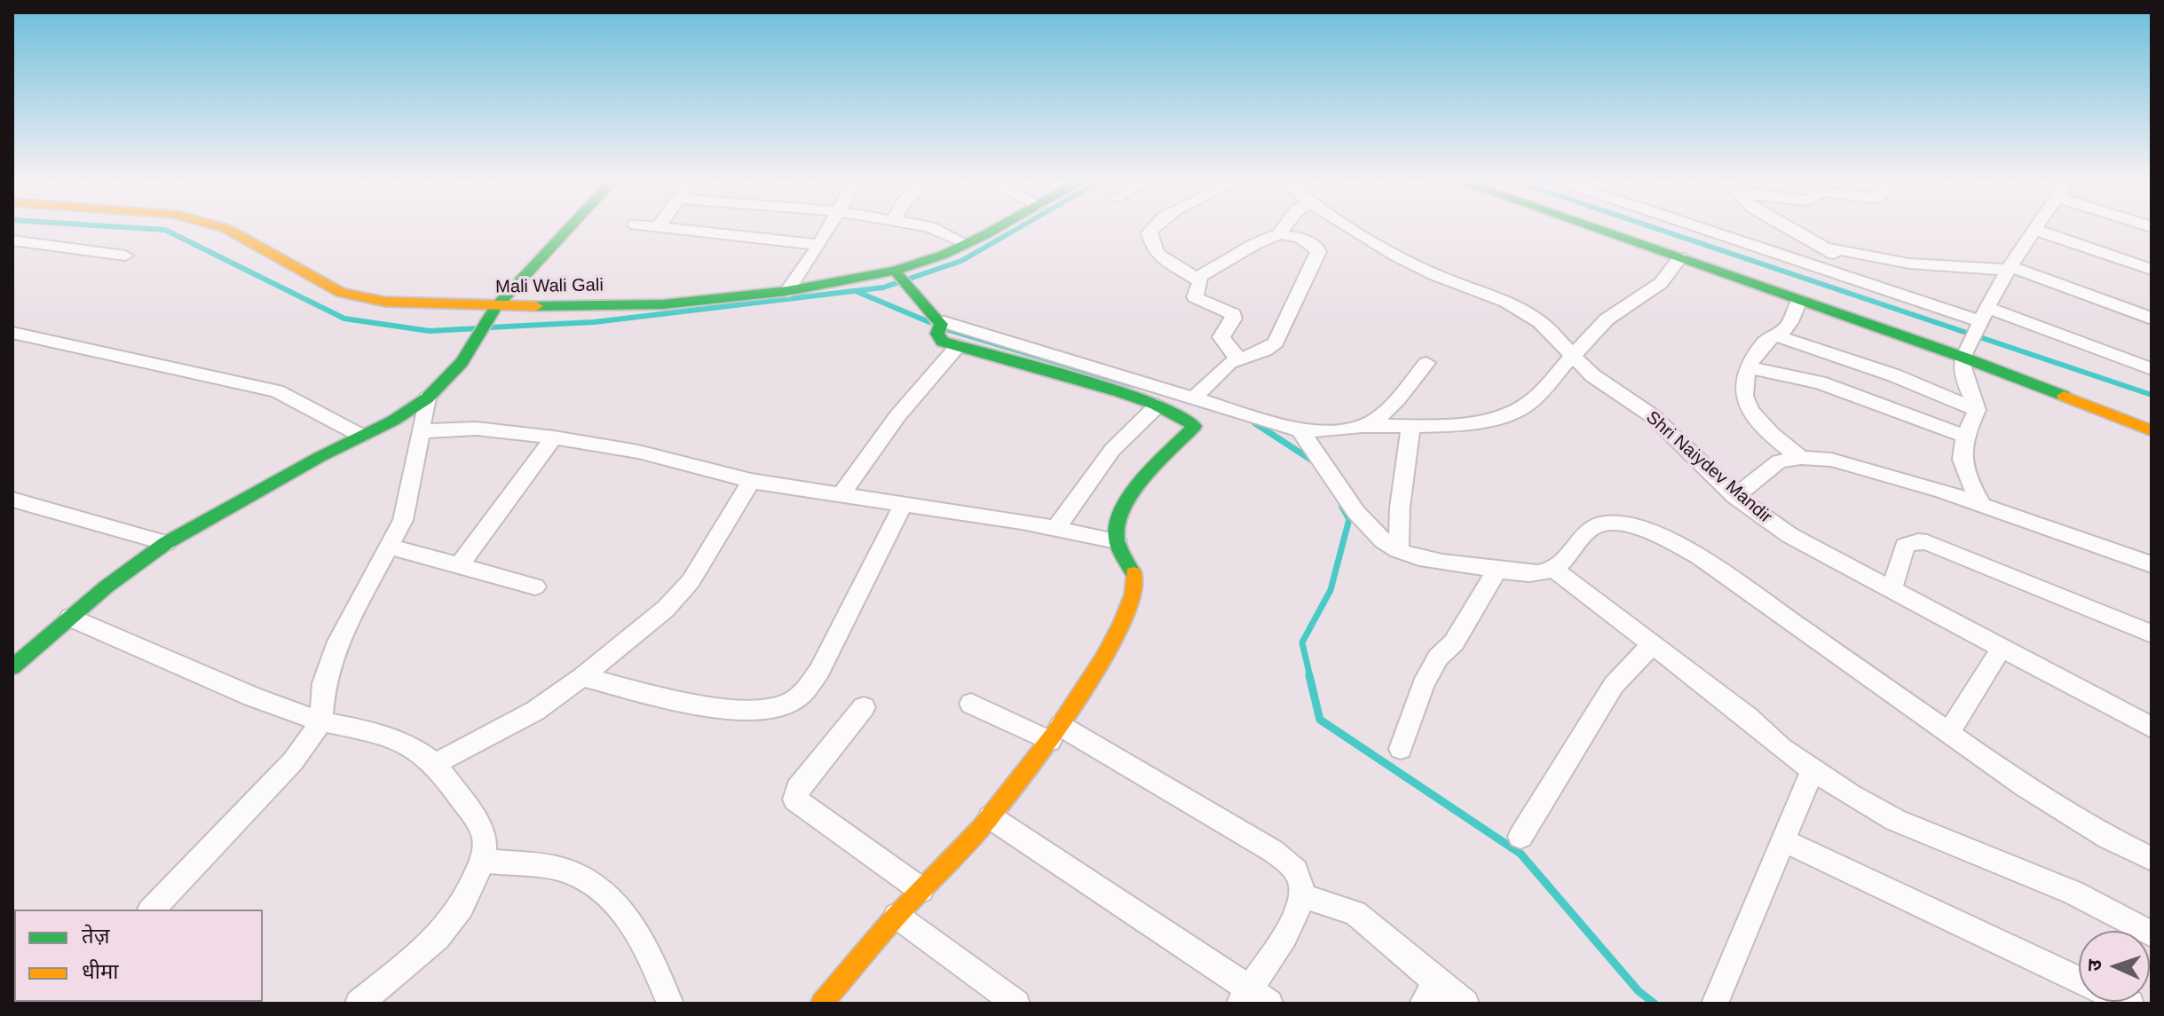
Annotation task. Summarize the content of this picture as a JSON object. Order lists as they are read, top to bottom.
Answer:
{
  "streets": {
    "street": ["Mali Wali Gali", "Shri Naiydev Mandir"]
  },
  "legend": ["तेज़", "धीमा"],
  "north": "left"
}
